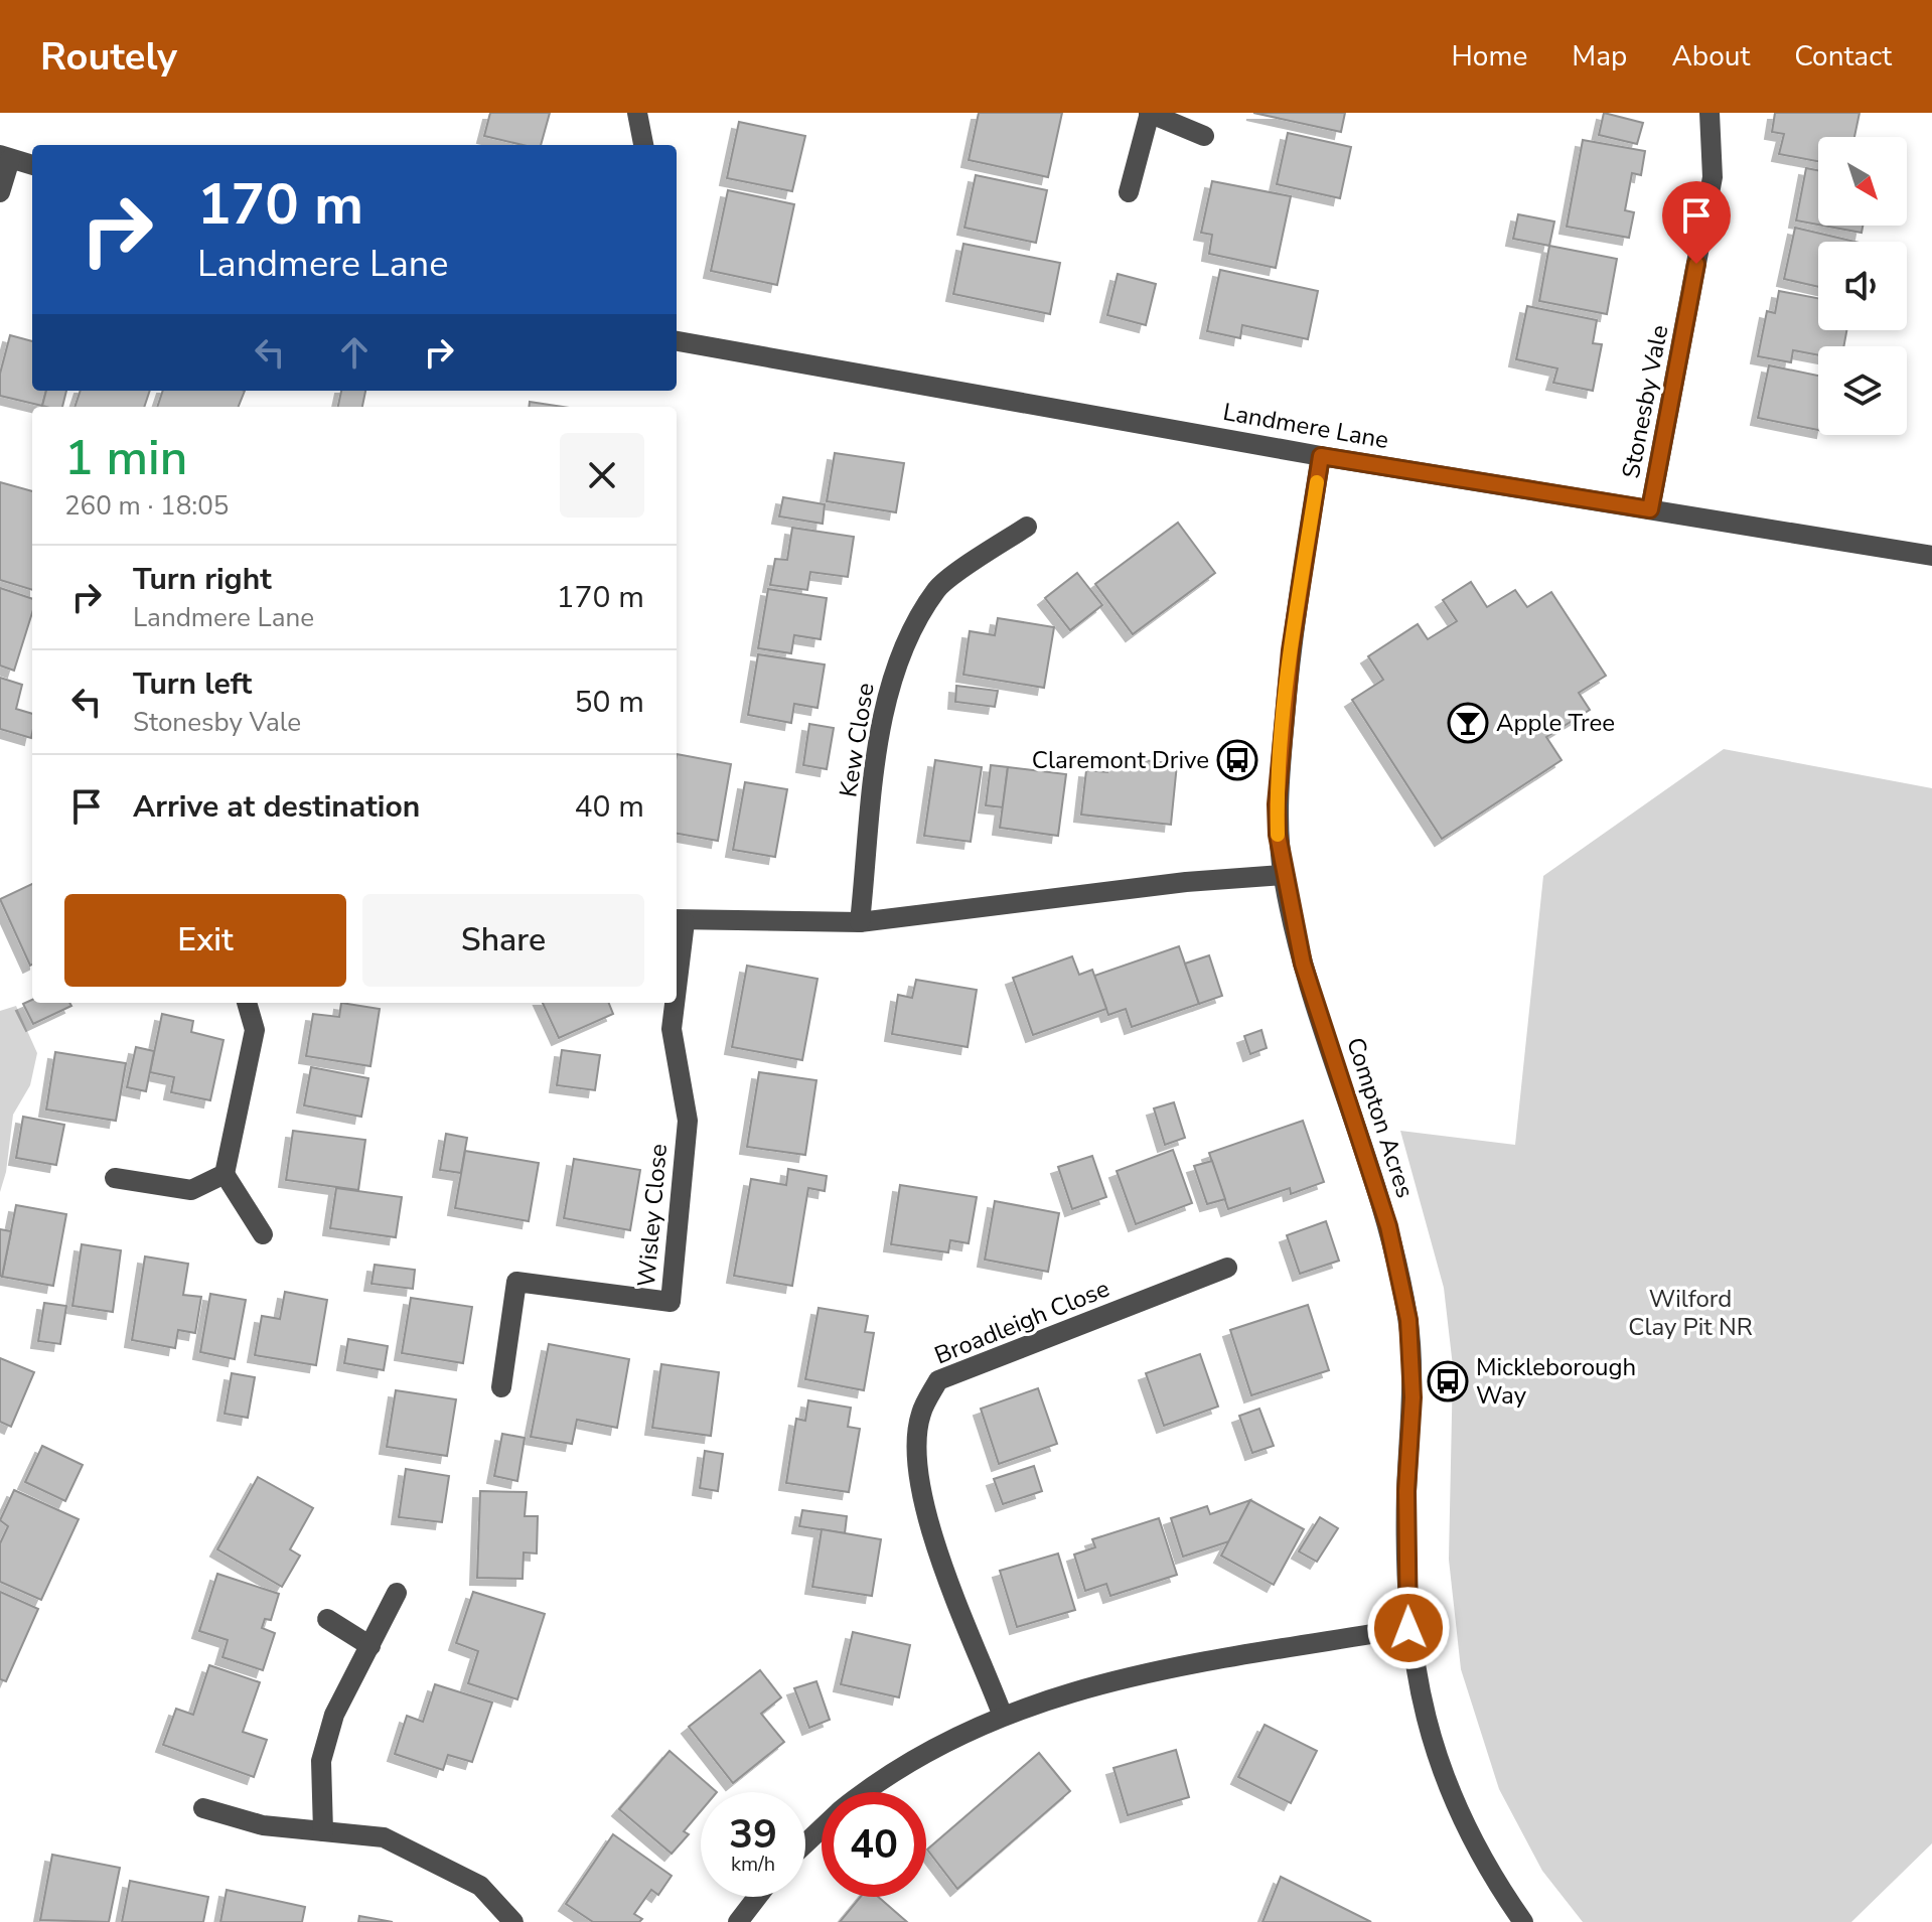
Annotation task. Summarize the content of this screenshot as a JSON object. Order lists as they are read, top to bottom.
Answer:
{
  "streets": {
    "street": [
      "Stonesby Vale",
      "Landmere Lane",
      "Kew Close",
      "Compton Acres",
      "Wisley Close",
      "Broadleigh Close"
    ]
  },
  "crossings": [
    ["Stonesby Vale", "Landmere Lane"],
    ["Landmere Lane", "Compton Acres"]
  ],
  "parks": ["Wilford Clay Pit NR"],
  "places": {
    "bar": ["Apple Tree"],
    "bus stop": ["Claremont Drive", "Mickleborough Way"]
  },
  "north": "bottom right",
  "page": {
    "header": "Routely",
    "nav": [
      "Home",
      "Map",
      "About",
      "Contact"
    ],
    "turn": ["170 m", "Landmere Lane"],
    "heading": ["1 min", "260 m · 18:05"],
    "list": [
      {
        "name": "Turn right",
        "note": "Landmere Lane",
        "value": "170 m"
      },
      {
        "name": "Turn left",
        "note": "Stonesby Vale",
        "value": "50 m"
      },
      {
        "name": "Arrive at destination",
        "value": "40 m"
      }
    ],
    "buttons": ["Exit", "Share"],
    "speed": "39 km/h",
    "limit": "40"
  }
}
